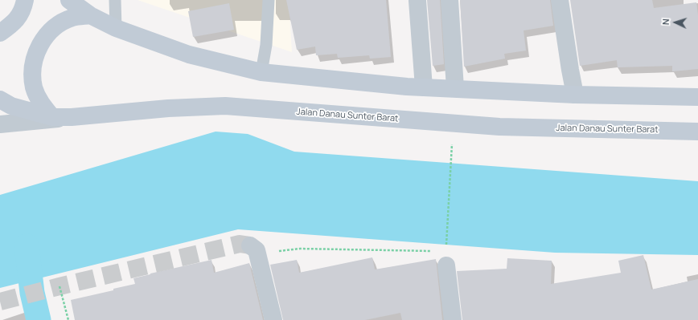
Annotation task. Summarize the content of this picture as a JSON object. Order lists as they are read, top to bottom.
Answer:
{
  "streets": {
    "main road": ["Jalan Danau Sunter Barat"]
  },
  "north": "left"
}
